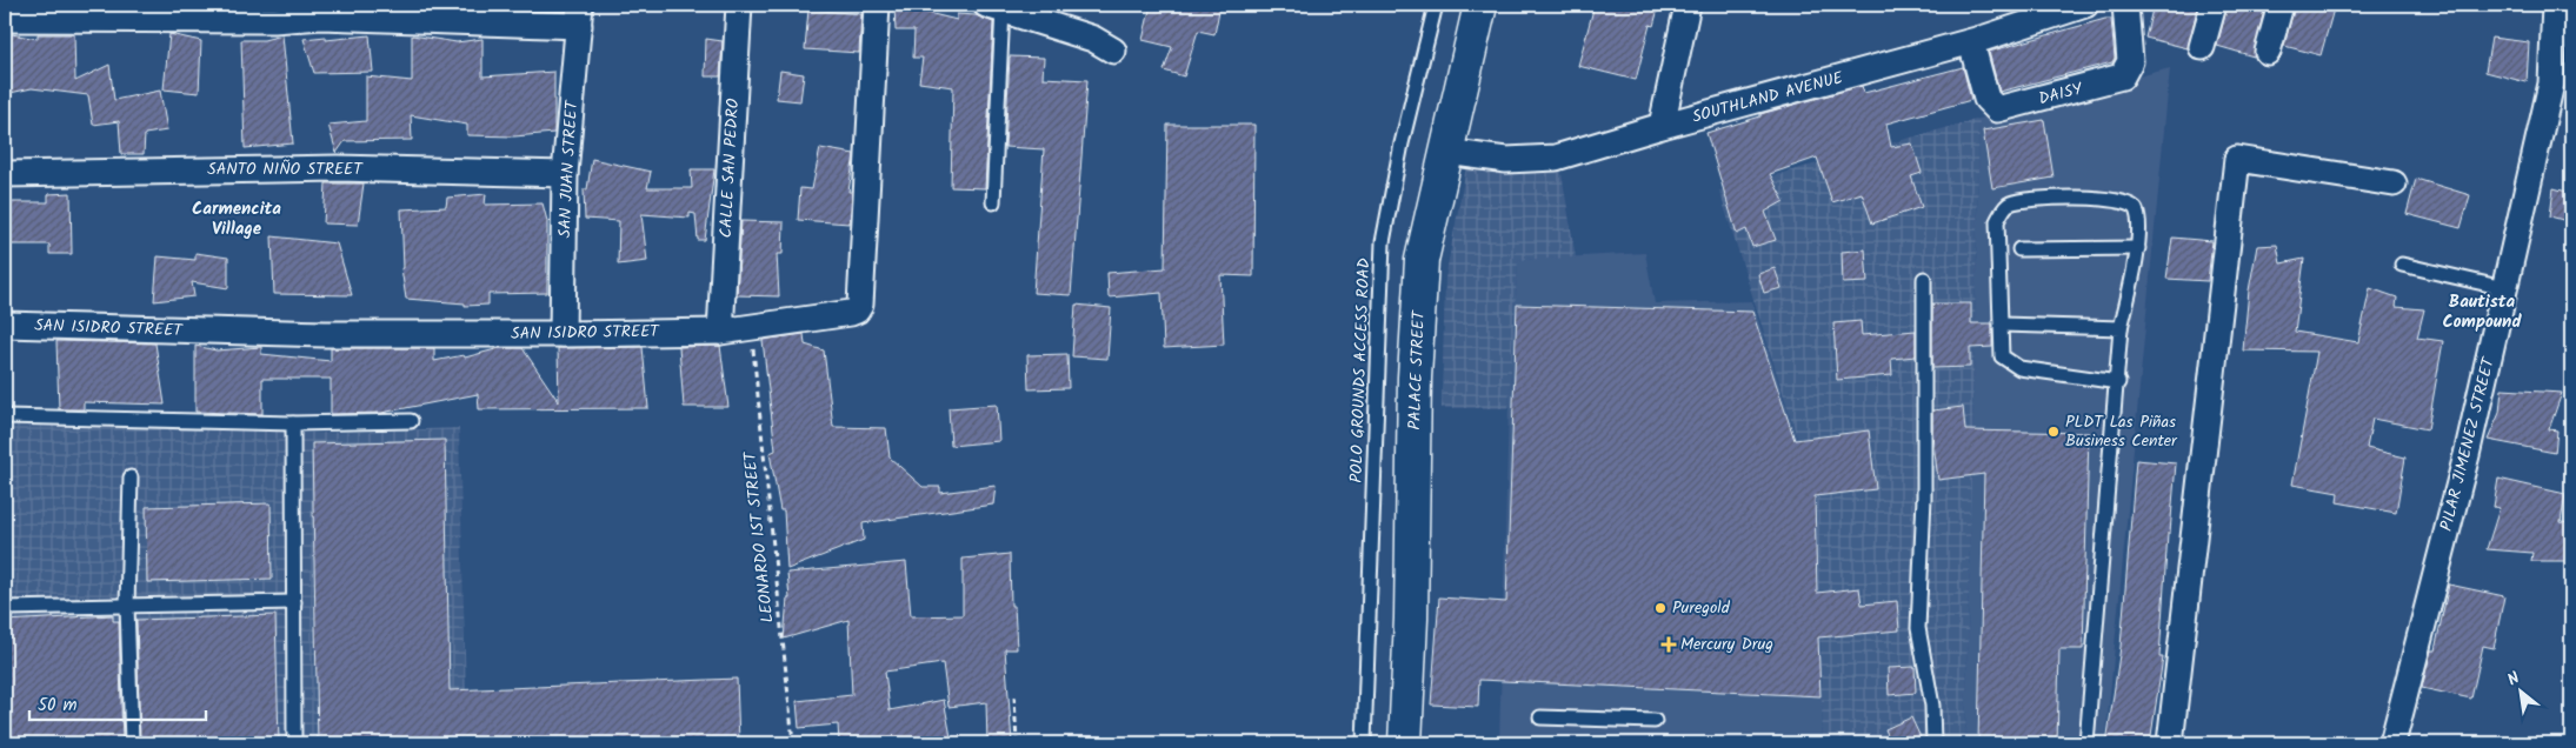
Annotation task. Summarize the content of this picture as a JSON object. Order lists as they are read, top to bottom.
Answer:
{
  "streets": {
    "street": [
      "DAISY",
      "SOUTHLAND AVENUE",
      "CALLE SAN PEDRO",
      "SANTO NIÑO STREET",
      "SAN JUAN STREET",
      "SAN ISIDRO STREET",
      "PALACE STREET",
      "PILAR JIMENEZ STREET"
    ],
    "lane": ["POLO GROUNDS ACCESS ROAD"],
    "path": ["LEONARDO 1ST STREET"]
  },
  "crossings": [
    ["DAISY", "SOUTHLAND AVENUE"],
    ["SOUTHLAND AVENUE", "PALACE STREET"],
    ["CALLE SAN PEDRO", "SAN ISIDRO STREET"],
    ["SANTO NIÑO STREET", "SAN JUAN STREET"],
    ["SAN JUAN STREET", "SAN ISIDRO STREET"],
    ["SAN ISIDRO STREET", "LEONARDO 1ST STREET"]
  ],
  "districts": ["Carmencita Village", "Bautista Compound"],
  "places": {
    "other": ["PLDT Las Piñas Business Center", "Puregold"],
    "health": ["Mercury Drug"]
  },
  "scale_bar": "50 m",
  "north": "top left"
}
